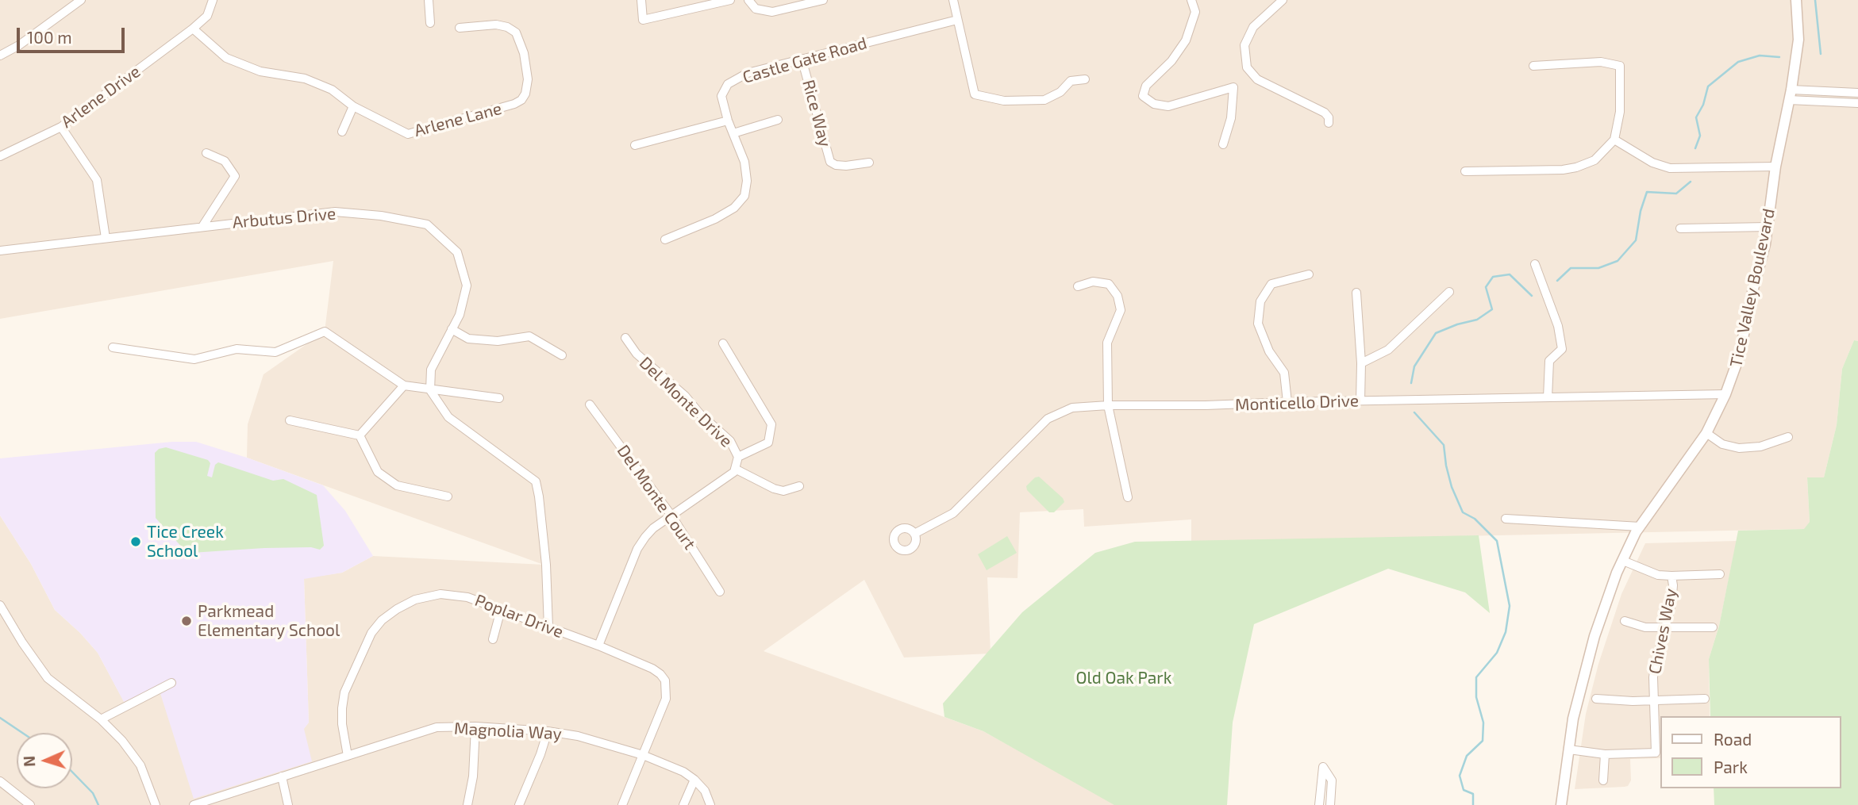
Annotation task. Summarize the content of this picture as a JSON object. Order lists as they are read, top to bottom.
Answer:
{
  "streets": {
    "street": [
      "Castle Gate Road",
      "Arlene Drive",
      "Rice Way",
      "Arlene Lane",
      "Arbutus Drive",
      "Tice Valley Boulevard",
      "Del Monte Drive",
      "Monticello Drive",
      "Del Monte Court",
      "Poplar Drive",
      "Chives Way",
      "Magnolia Way"
    ]
  },
  "crossings": [
    ["Castle Gate Road", "Rice Way"],
    ["Arlene Drive", "Arlene Lane"],
    ["Tice Valley Boulevard", "Monticello Drive"],
    ["Tice Valley Boulevard", "Chives Way"],
    ["Del Monte Drive", "Del Monte Court"],
    ["Del Monte Drive", "Poplar Drive"],
    ["Poplar Drive", "Magnolia Way"]
  ],
  "parks": ["Old Oak Park"],
  "places": ["Tice Creek School", "Parkmead Elementary School"],
  "legend": ["Road", "Park"],
  "scale_bar": "100 m",
  "north": "left"
}
